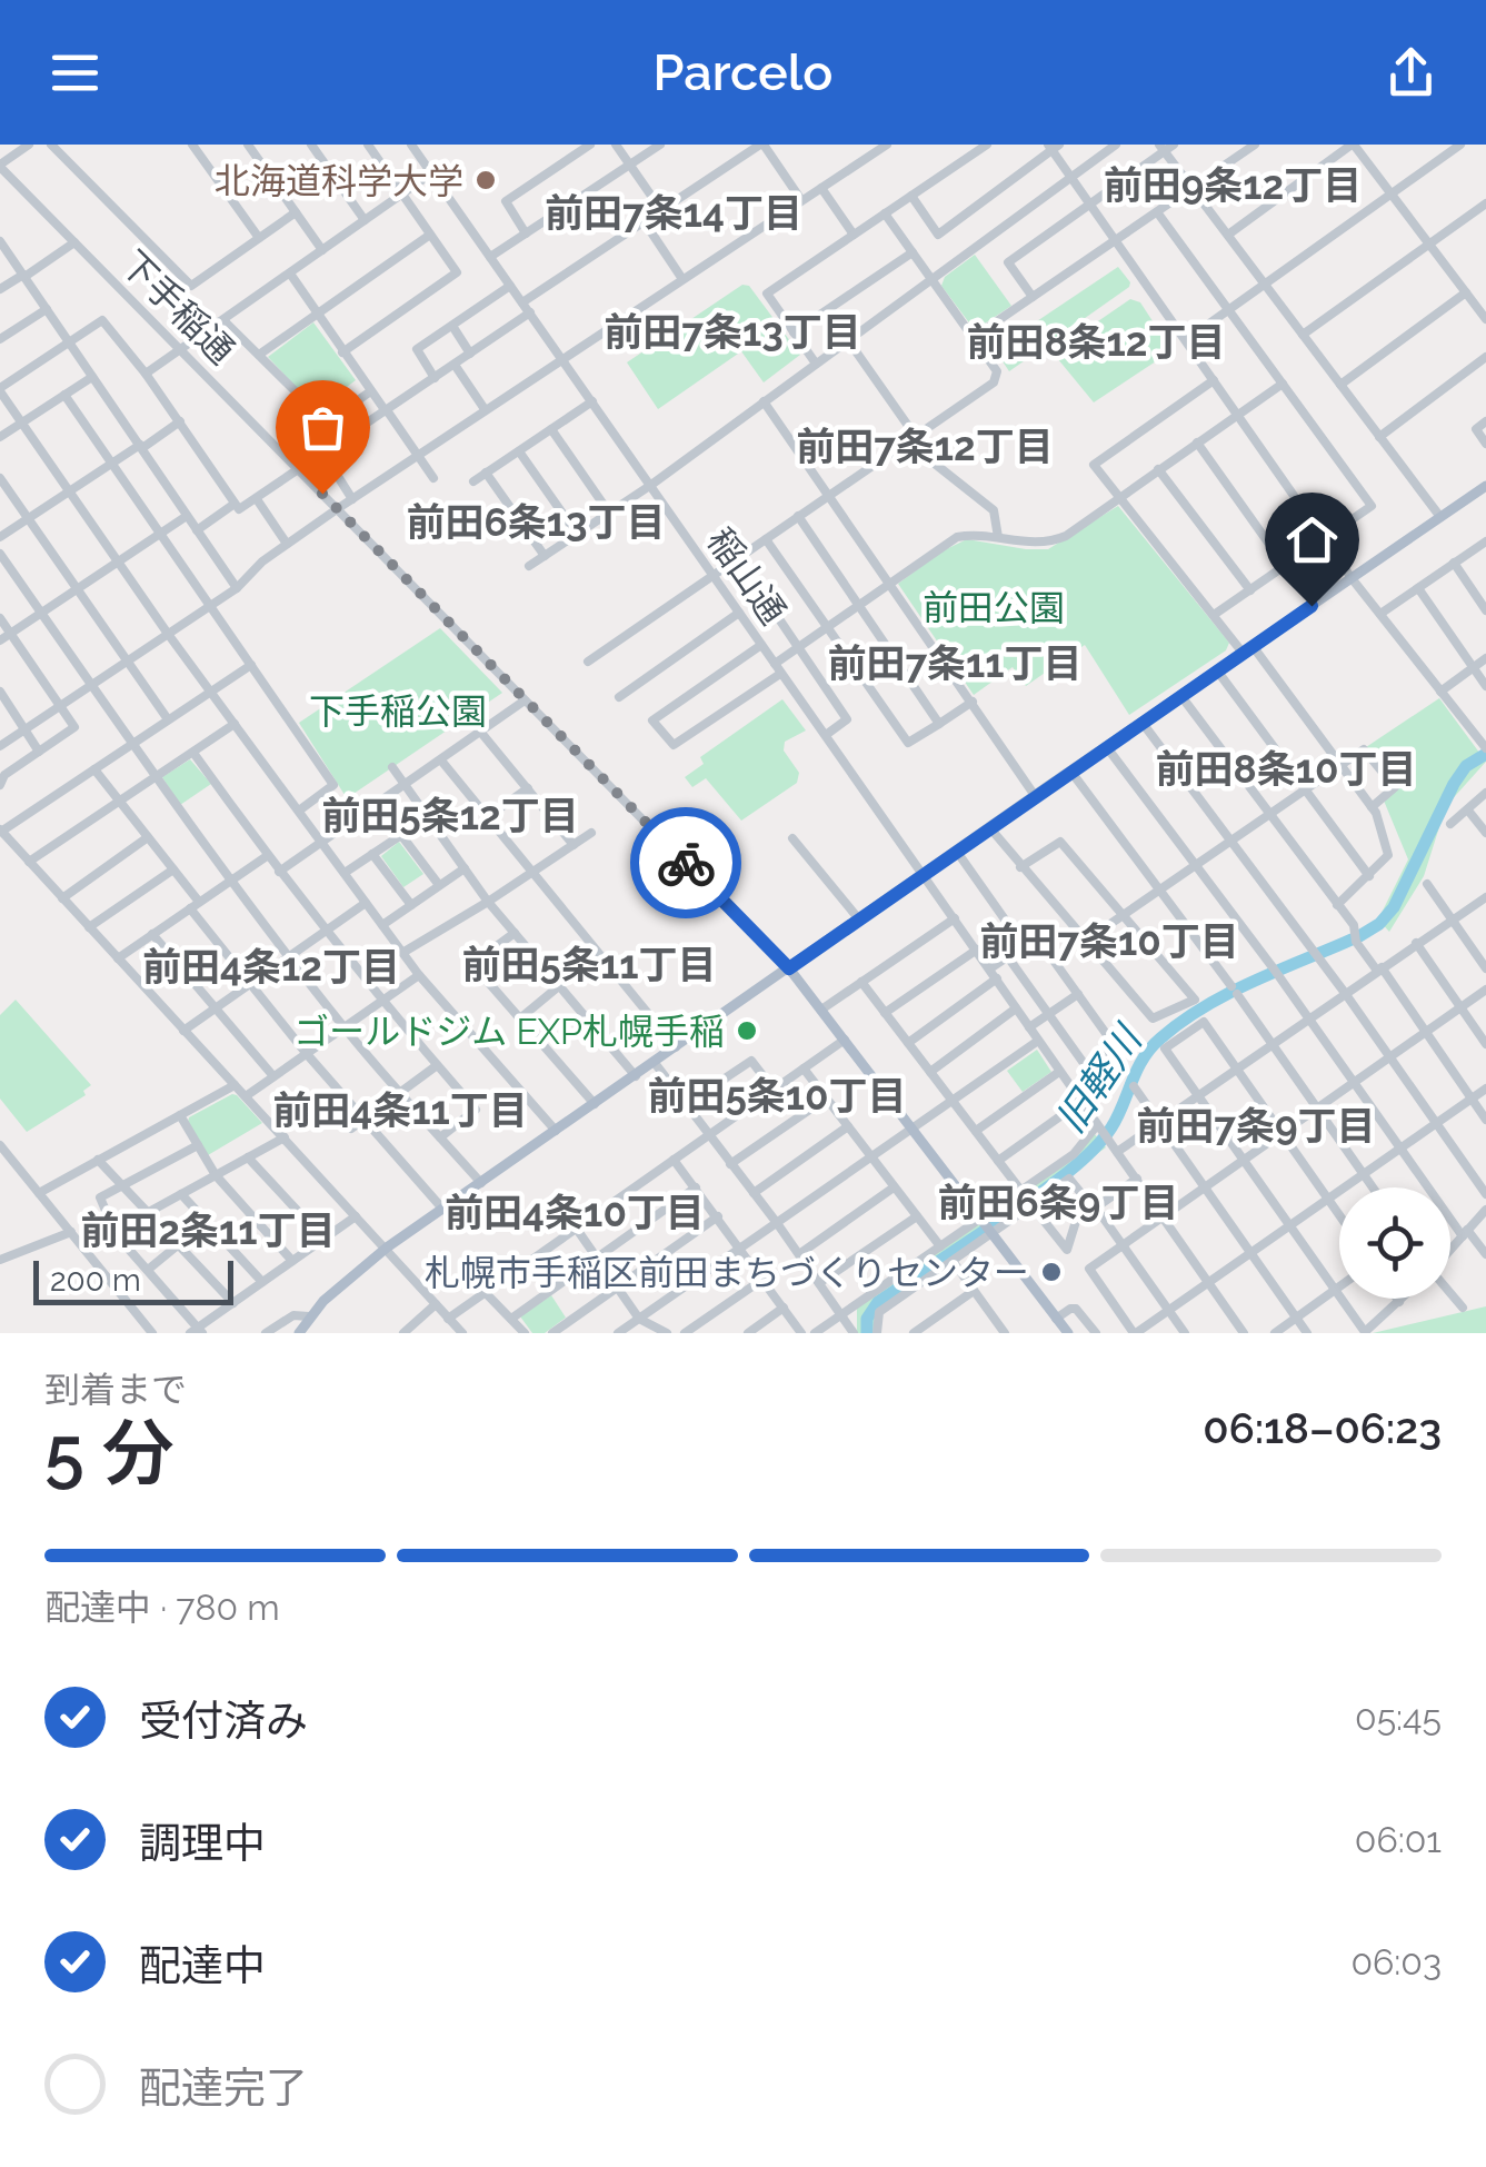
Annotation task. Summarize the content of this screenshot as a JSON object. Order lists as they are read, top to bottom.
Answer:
{
  "streets": {
    "main road": ["下手稲通"],
    "street": ["稲山通"]
  },
  "districts": [
    "前田9条12丁目",
    "前田7条14丁目",
    "前田7条13丁目",
    "前田8条12丁目",
    "前田7条12丁目",
    "前田6条13丁目",
    "前田7条11丁目",
    "前田8条10丁目",
    "前田5条12丁目",
    "前田7条10丁目",
    "前田5条11丁目",
    "前田4条12丁目",
    "前田5条10丁目",
    "前田4条11丁目",
    "前田7条9丁目",
    "前田6条9丁目",
    "前田4条10丁目",
    "前田2条11丁目"
  ],
  "water": ["旧軽川"],
  "parks": ["前田公園", "下手稲公園"],
  "places": ["北海道科学大学", "ゴールドジム EXP札幌手稲", "札幌市手稲区前田まちづくりセンター"],
  "scale_bar": "200 m",
  "page": {
    "header": "Parcelo",
    "scale": "200 m",
    "heading": ["5 分", "到着まで", "06:18–06:23"],
    "bar": "配達中 · 780 m",
    "list": [
      ["受付済み", "05:45"],
      ["調理中", "06:01"],
      ["配達中", "06:03"],
      "配達完了"
    ]
  }
}
